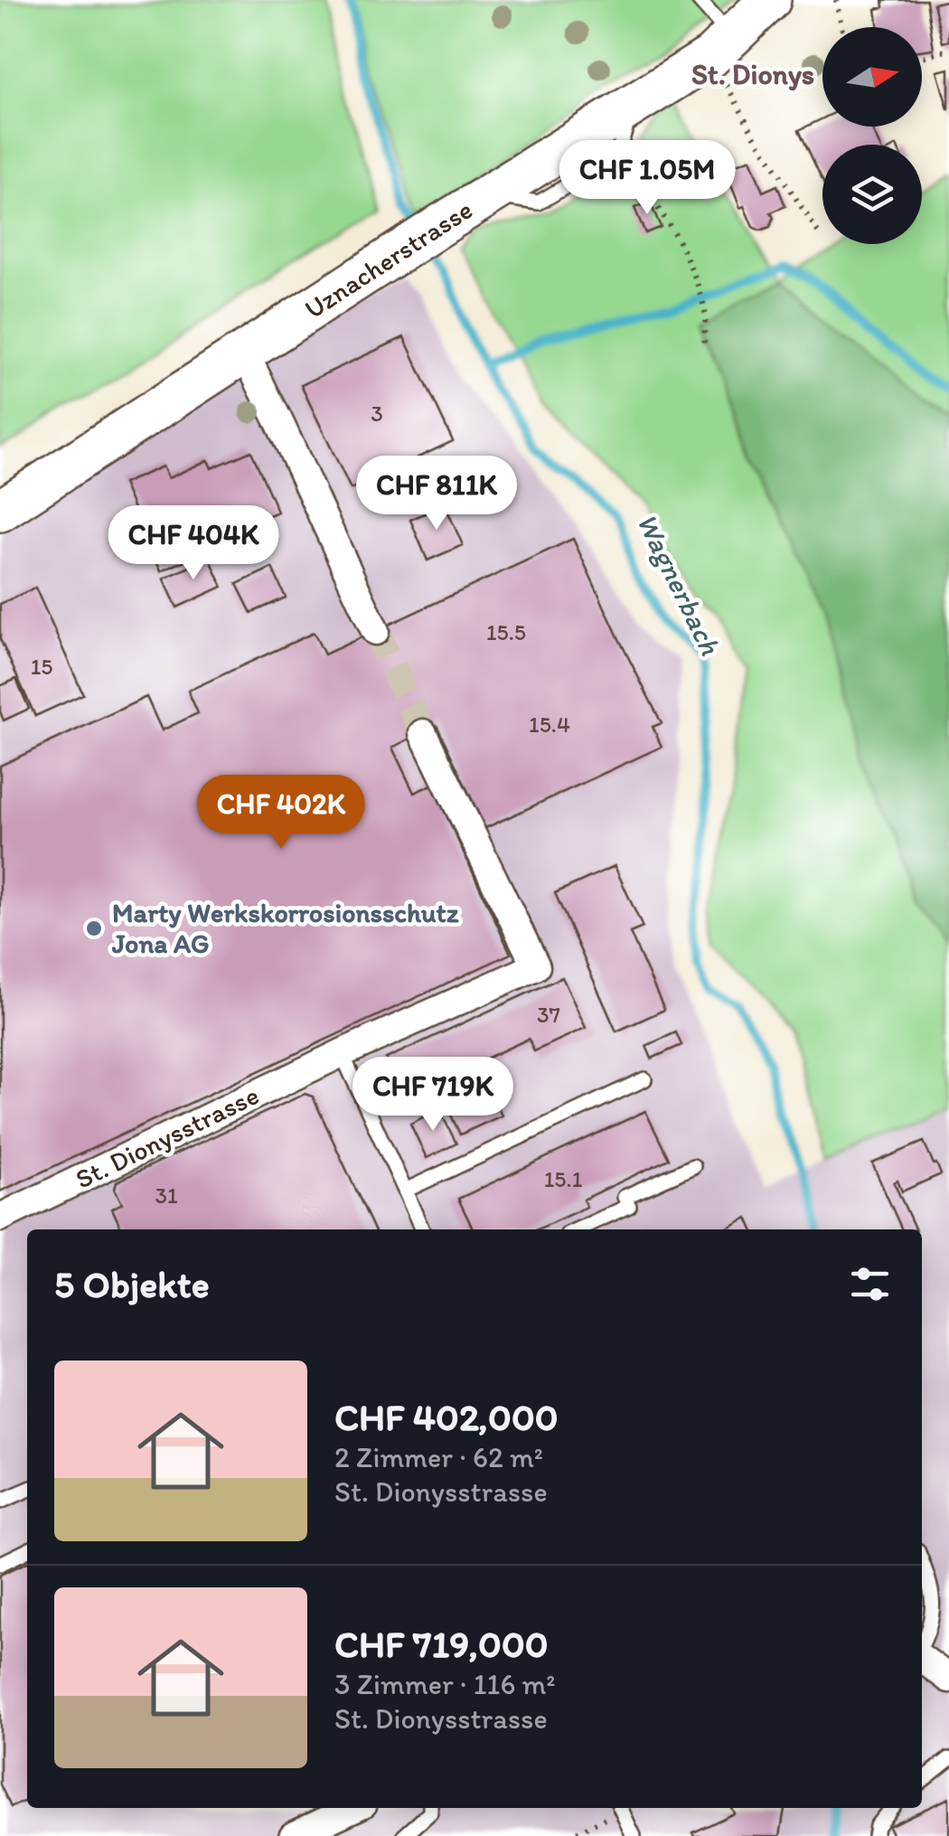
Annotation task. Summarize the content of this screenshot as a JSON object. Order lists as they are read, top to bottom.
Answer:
{
  "streets": {
    "main road": ["Uznacherstrasse"],
    "street": ["St. Dionysstrasse"]
  },
  "districts": ["St. Dionys"],
  "water": ["Wagnerbach"],
  "places": ["Marty Werkskorrosionsschutz Jona AG"],
  "house_numbers": [
    "3",
    "15.5",
    "15",
    "15.4",
    "37",
    "15.1",
    "31"
  ],
  "north": "right",
  "page": {
    "price": [
      "CHF 1.05M",
      "CHF 811K",
      "CHF 404K",
      "CHF 402K",
      "CHF 719K"
    ],
    "heading": "5 Objekte",
    "list": [
      {
        "name": "CHF 402,000",
        "note": "2 Zimmer · 62 m² · St. Dionysstrasse"
      },
      {
        "name": "CHF 719,000",
        "note": "3 Zimmer · 116 m² · St. Dionysstrasse"
      }
    ]
  }
}
